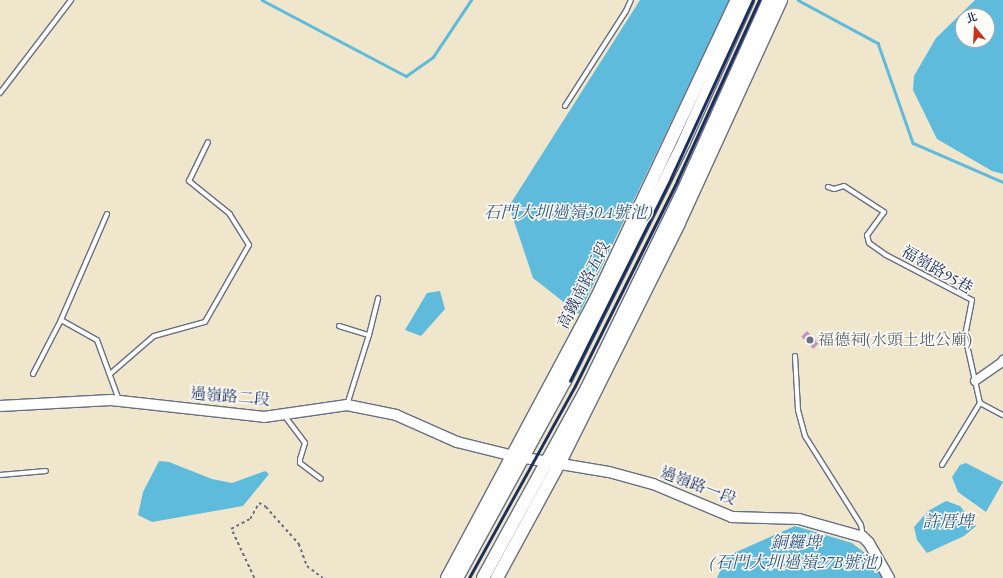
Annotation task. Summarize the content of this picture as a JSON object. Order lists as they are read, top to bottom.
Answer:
{
  "streets": {
    "main road": ["高鐵南路五段"],
    "street": ["過嶺路二段", "過嶺路一段"],
    "lane": ["福嶺路95巷"]
  },
  "crossings": [
    ["高鐵南路五段", "過嶺路二段"],
    ["高鐵南路五段", "過嶺路一段"],
    ["過嶺路二段", "過嶺路一段"]
  ],
  "water": ["石門大圳過嶺30A號池)", "許厝埤", "銅鑼埤 (石門大圳過嶺27B號池)"],
  "places": ["福德祠(水頭土地公廟)"],
  "north": "top"
}
